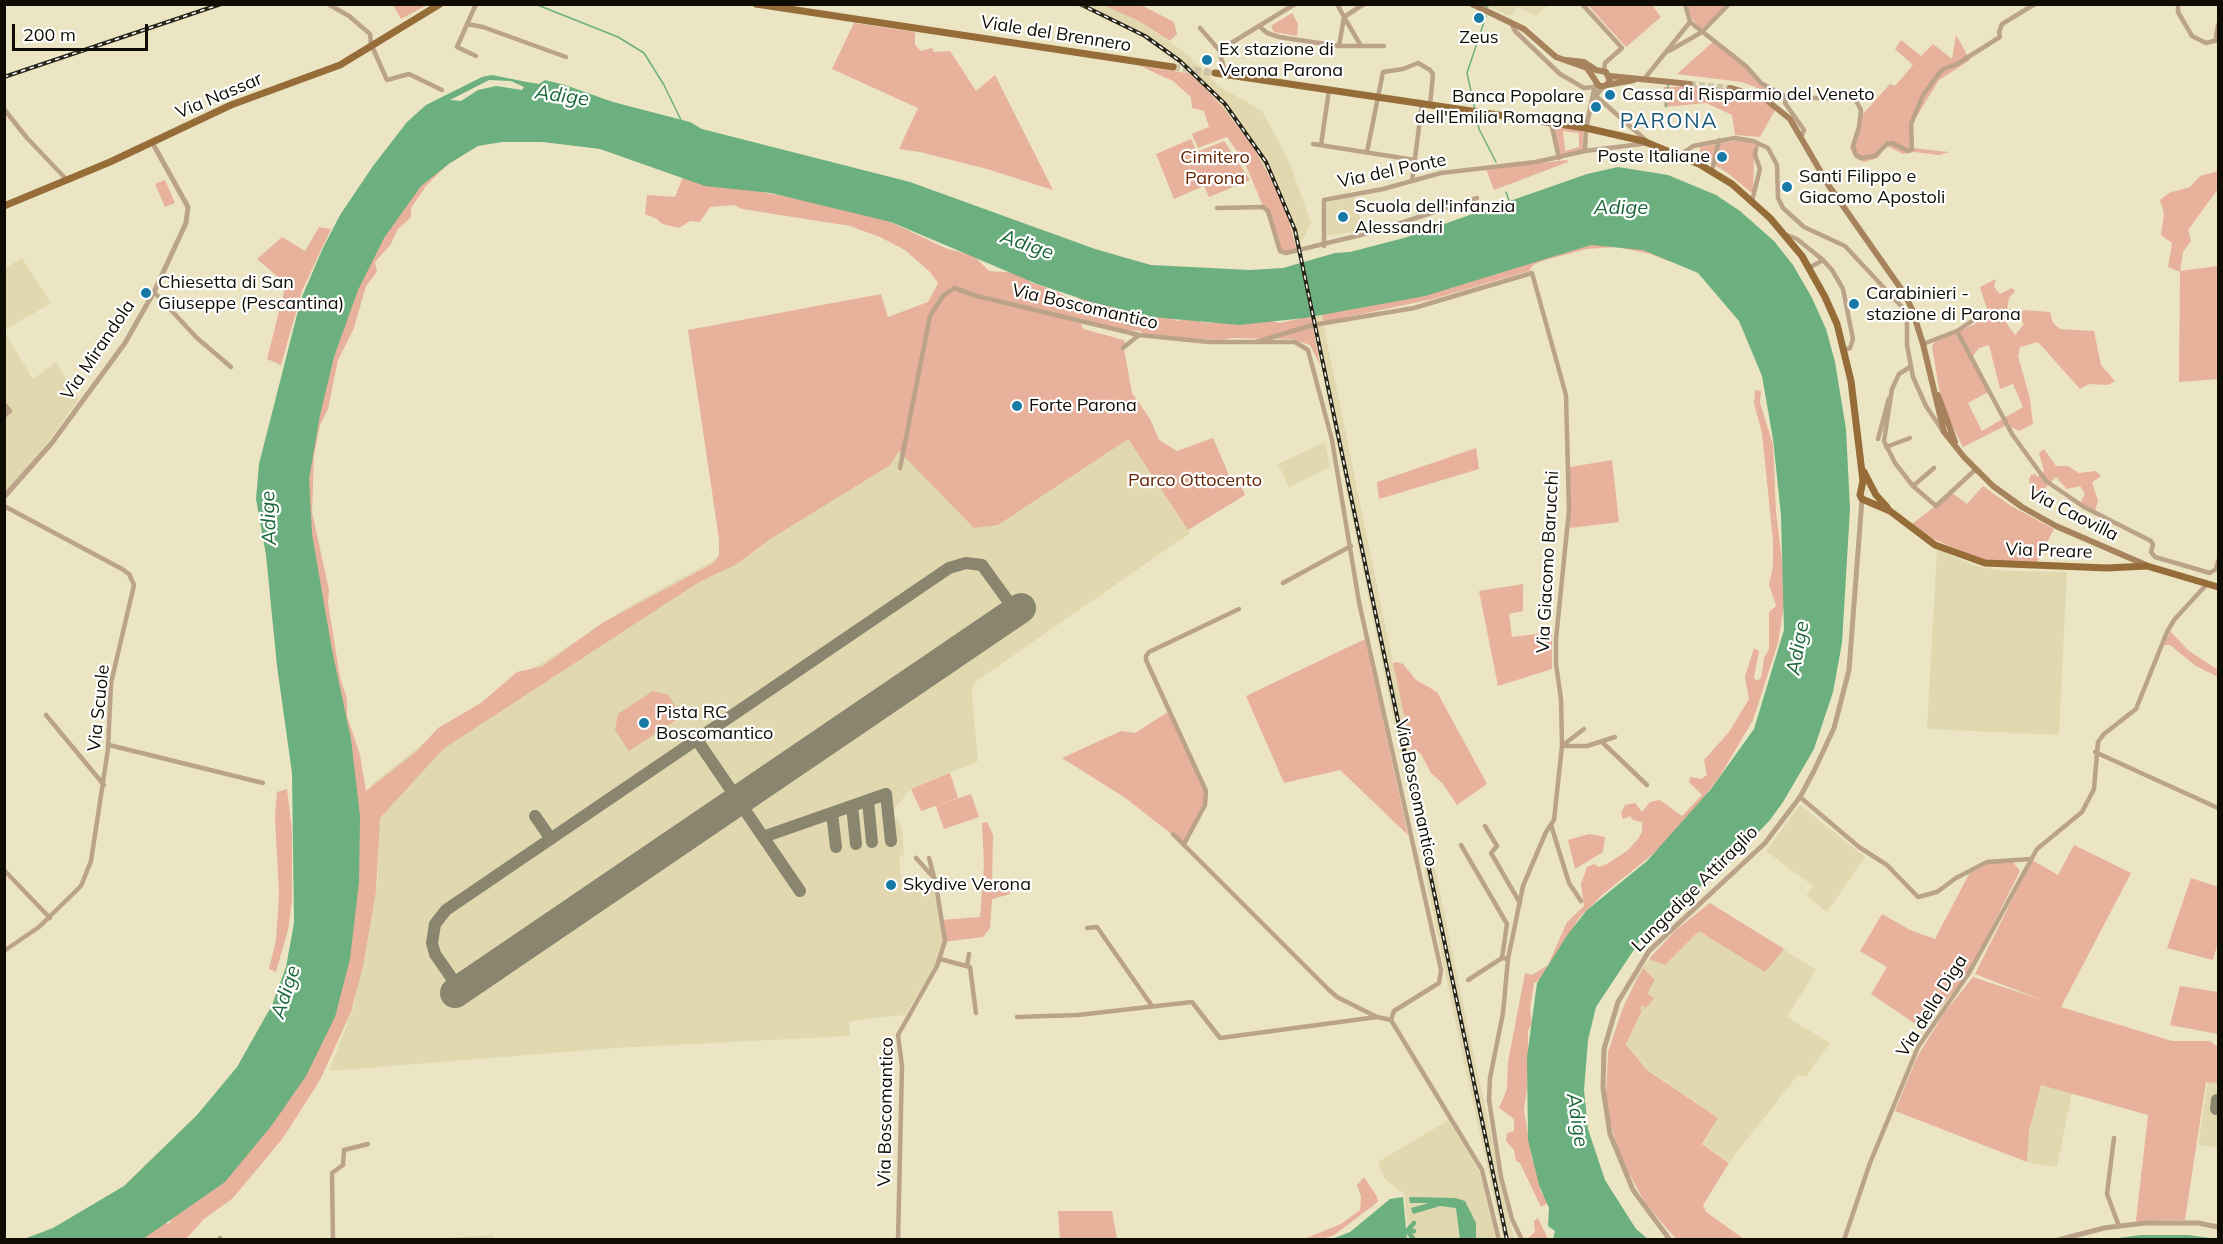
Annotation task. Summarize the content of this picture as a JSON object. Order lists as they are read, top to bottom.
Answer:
{
  "streets": {
    "main road": [
      "Viale del Brennero",
      "Via Nassar",
      "Via Caovilla",
      "Via Preare",
      "Lungadige Attiraglio"
    ],
    "street": [
      "Via del Ponte",
      "Via Boscomantico",
      "Via Mirandola",
      "Via Giacomo Barucchi",
      "Via Scuole",
      "Via della Diga"
    ]
  },
  "crossings": [
    ["Via Nassar", "Via Mirandola"],
    ["Via del Ponte", "Lungadige Attiraglio"],
    ["Via Boscomantico", "Via Giacomo Barucchi"],
    ["Via Caovilla", "Via Preare"],
    ["Via Preare", "Lungadige Attiraglio"],
    ["Via Preare", "Via della Diga"]
  ],
  "districts": ["PARONA"],
  "water": ["Adige"],
  "parks": ["Cimitero Parona", "Parco Ottocento"],
  "places": [
    "Zeus",
    "Ex stazione di Verona Parona",
    "Cassa di Risparmio del Veneto",
    "Banca Popolare dell'Emilia Romagna",
    "Poste Italiane",
    "Santi Filippo e Giacomo Apostoli",
    "Scuola dell'infanzia Alessandri",
    "Chiesetta di San Giuseppe (Pescantina)",
    "Carabinieri - stazione di Parona",
    "Forte Parona",
    "Pista RC Boscomantico",
    "Skydive Verona"
  ],
  "scale_bar": "200 m"
}
